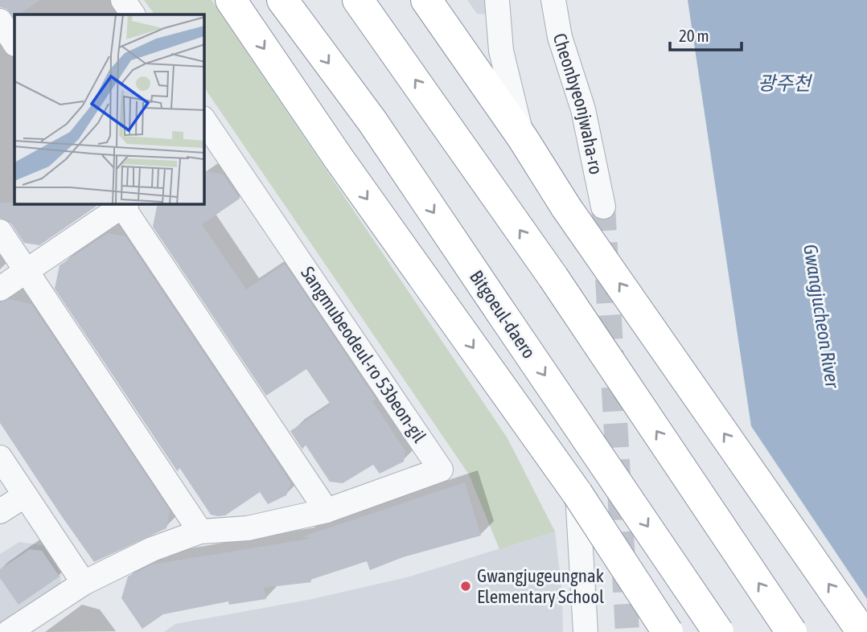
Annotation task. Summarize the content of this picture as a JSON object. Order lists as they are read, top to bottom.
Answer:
{
  "streets": {
    "highway": ["Bitgoeul-daero"],
    "street": ["Cheonbyeonjwaha-ro", "Sangmubeodeul-ro 53beon-gil"]
  },
  "water": ["광주천", "Gwangjucheon River"],
  "places": ["Gwangjugeungnak Elementary School"],
  "scale_bar": "20 m"
}
